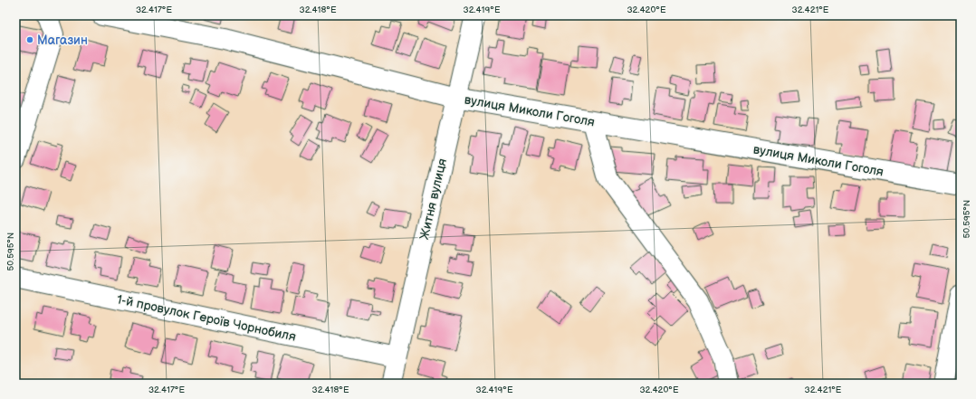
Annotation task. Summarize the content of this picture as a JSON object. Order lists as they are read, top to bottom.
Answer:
{
  "streets": {
    "street": ["вулиця Миколи Гоголя", "Житня вулиця", "1-й провулок Героїв Чорнобиля"]
  },
  "crossings": [
    ["вулиця Миколи Гоголя", "Житня вулиця"],
    ["Житня вулиця", "1-й провулок Героїв Чорнобиля"]
  ],
  "places": ["Магазин"],
  "coordinates": [
    "32.417°E",
    "32.418°E",
    "32.419°E",
    "32.420°E",
    "32.421°E",
    "50.595°N"
  ]
}
